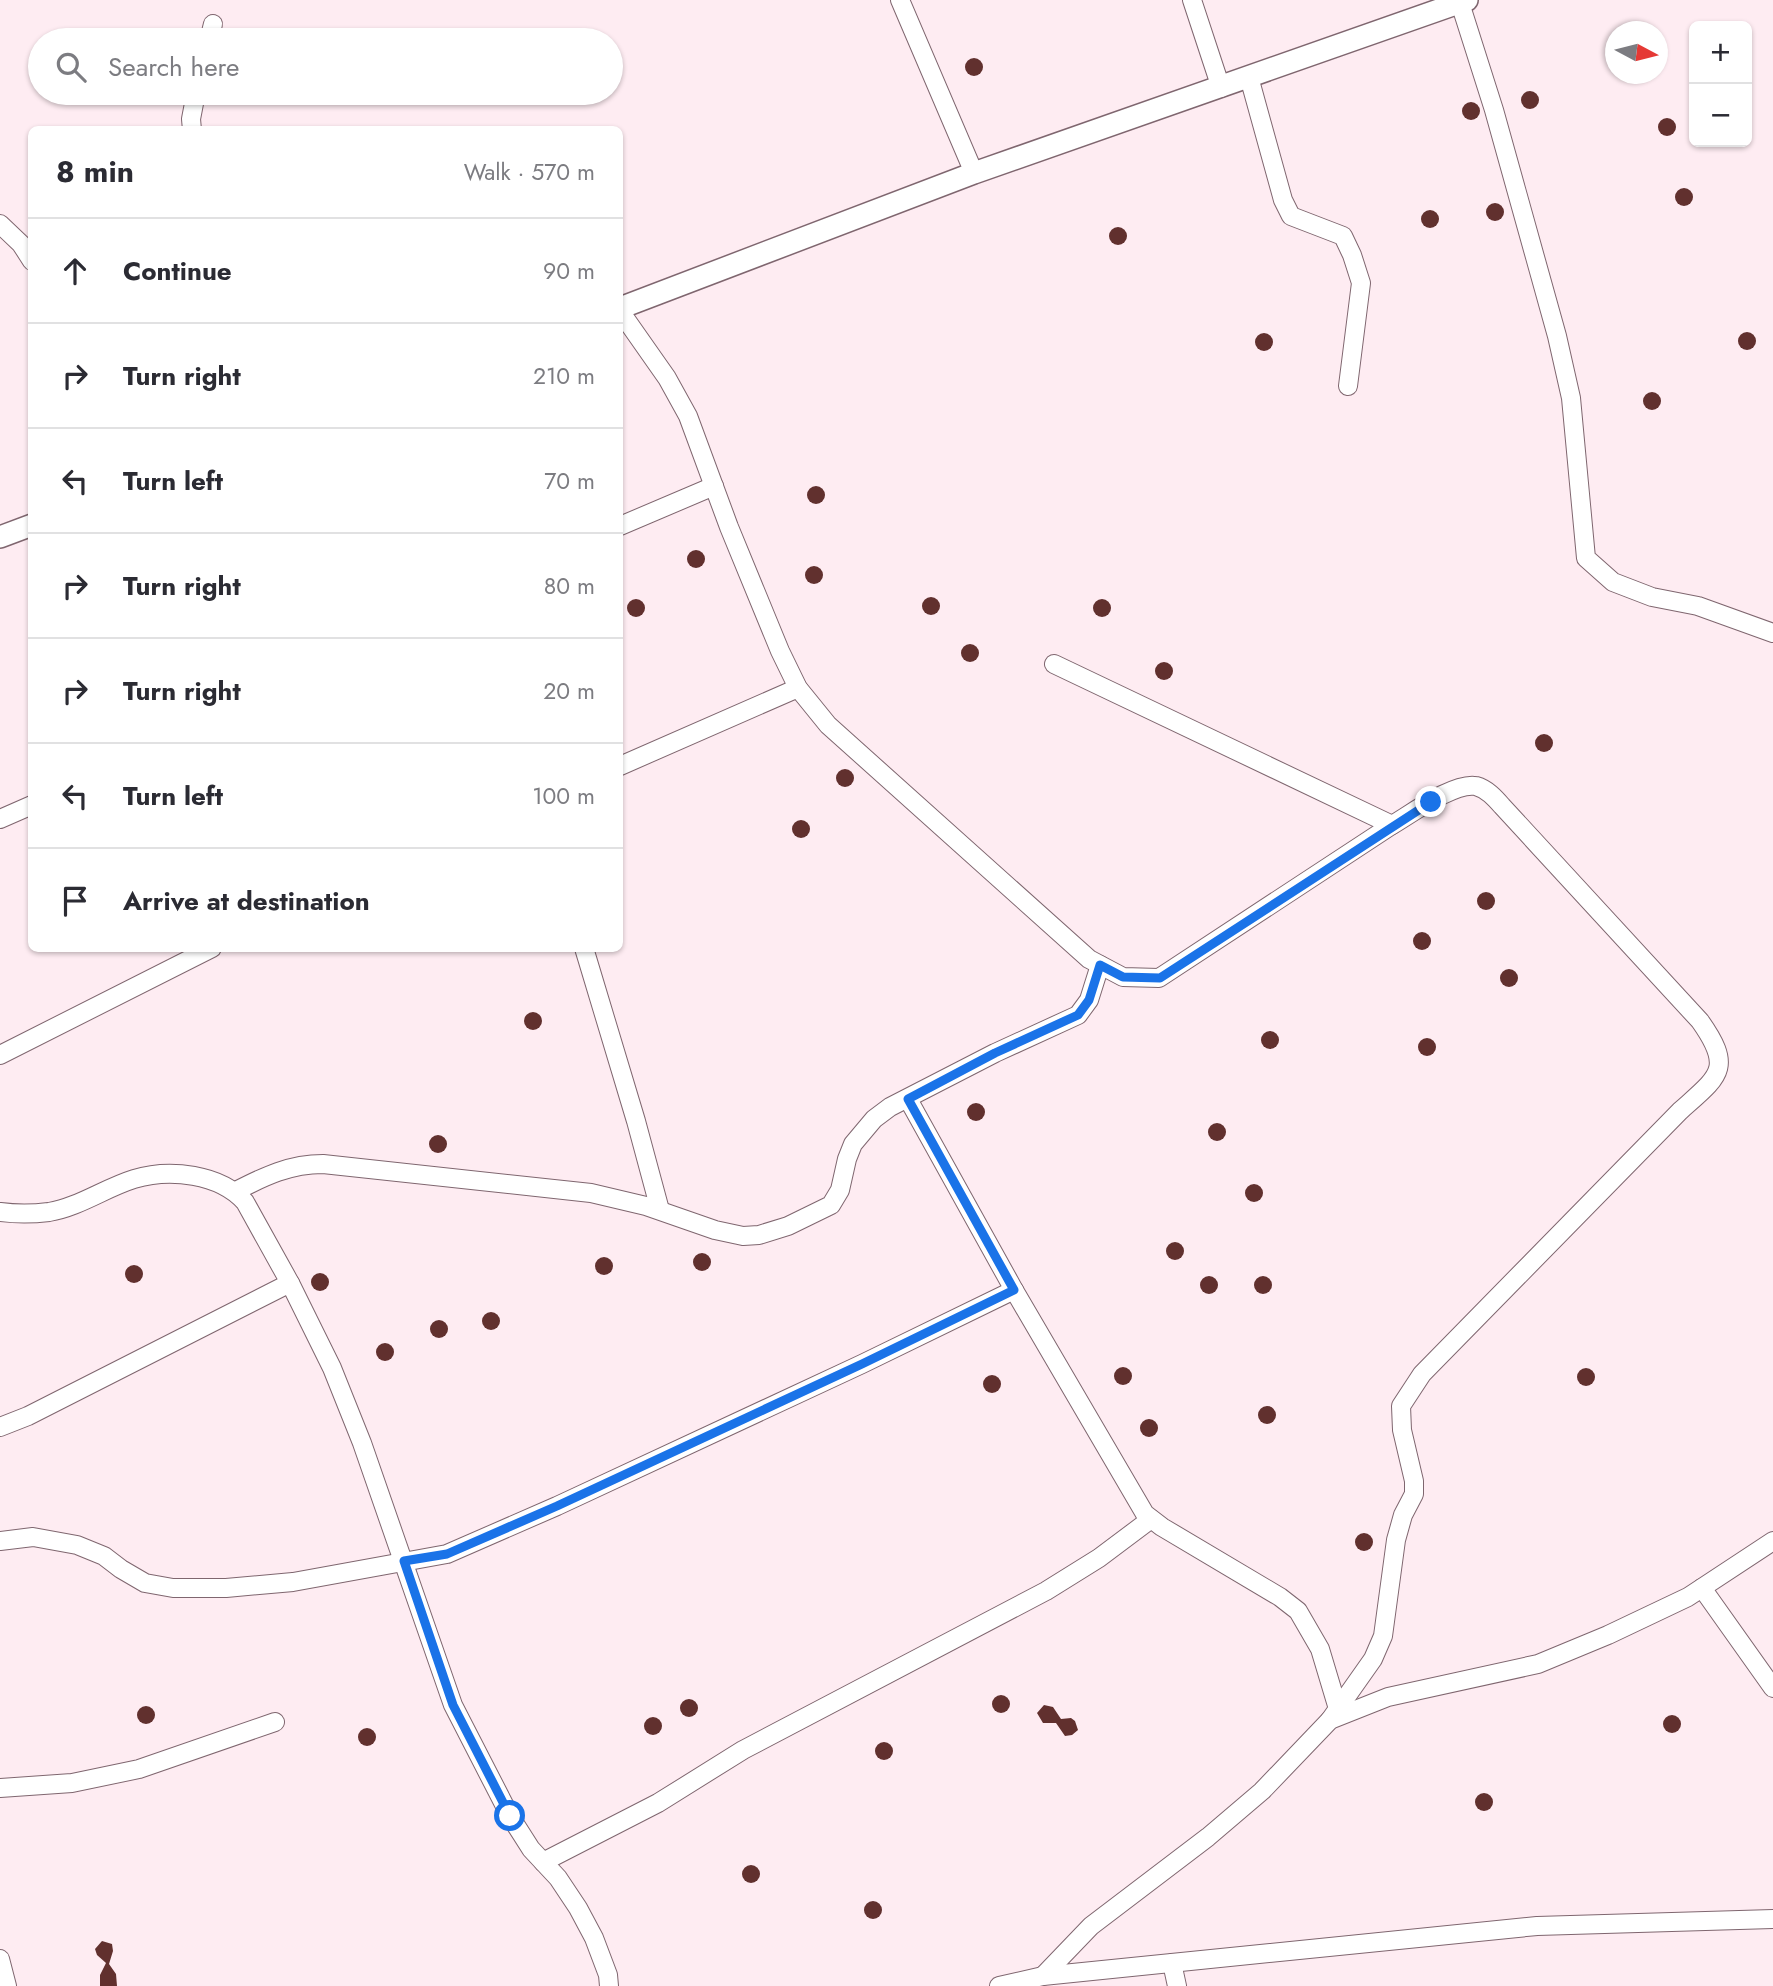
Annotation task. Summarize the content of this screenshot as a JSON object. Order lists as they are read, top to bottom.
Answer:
{
  "north": "right",
  "page": {
    "map_buttons": ["+", "−"],
    "search": "Search here",
    "heading": ["8 min", "Walk · 570 m"],
    "list": [
      ["Continue", "90 m"],
      ["Turn right", "210 m"],
      ["Turn left", "70 m"],
      ["Turn right", "80 m"],
      ["Turn right", "20 m"],
      ["Turn left", "100 m"],
      "Arrive at destination"
    ]
  }
}
